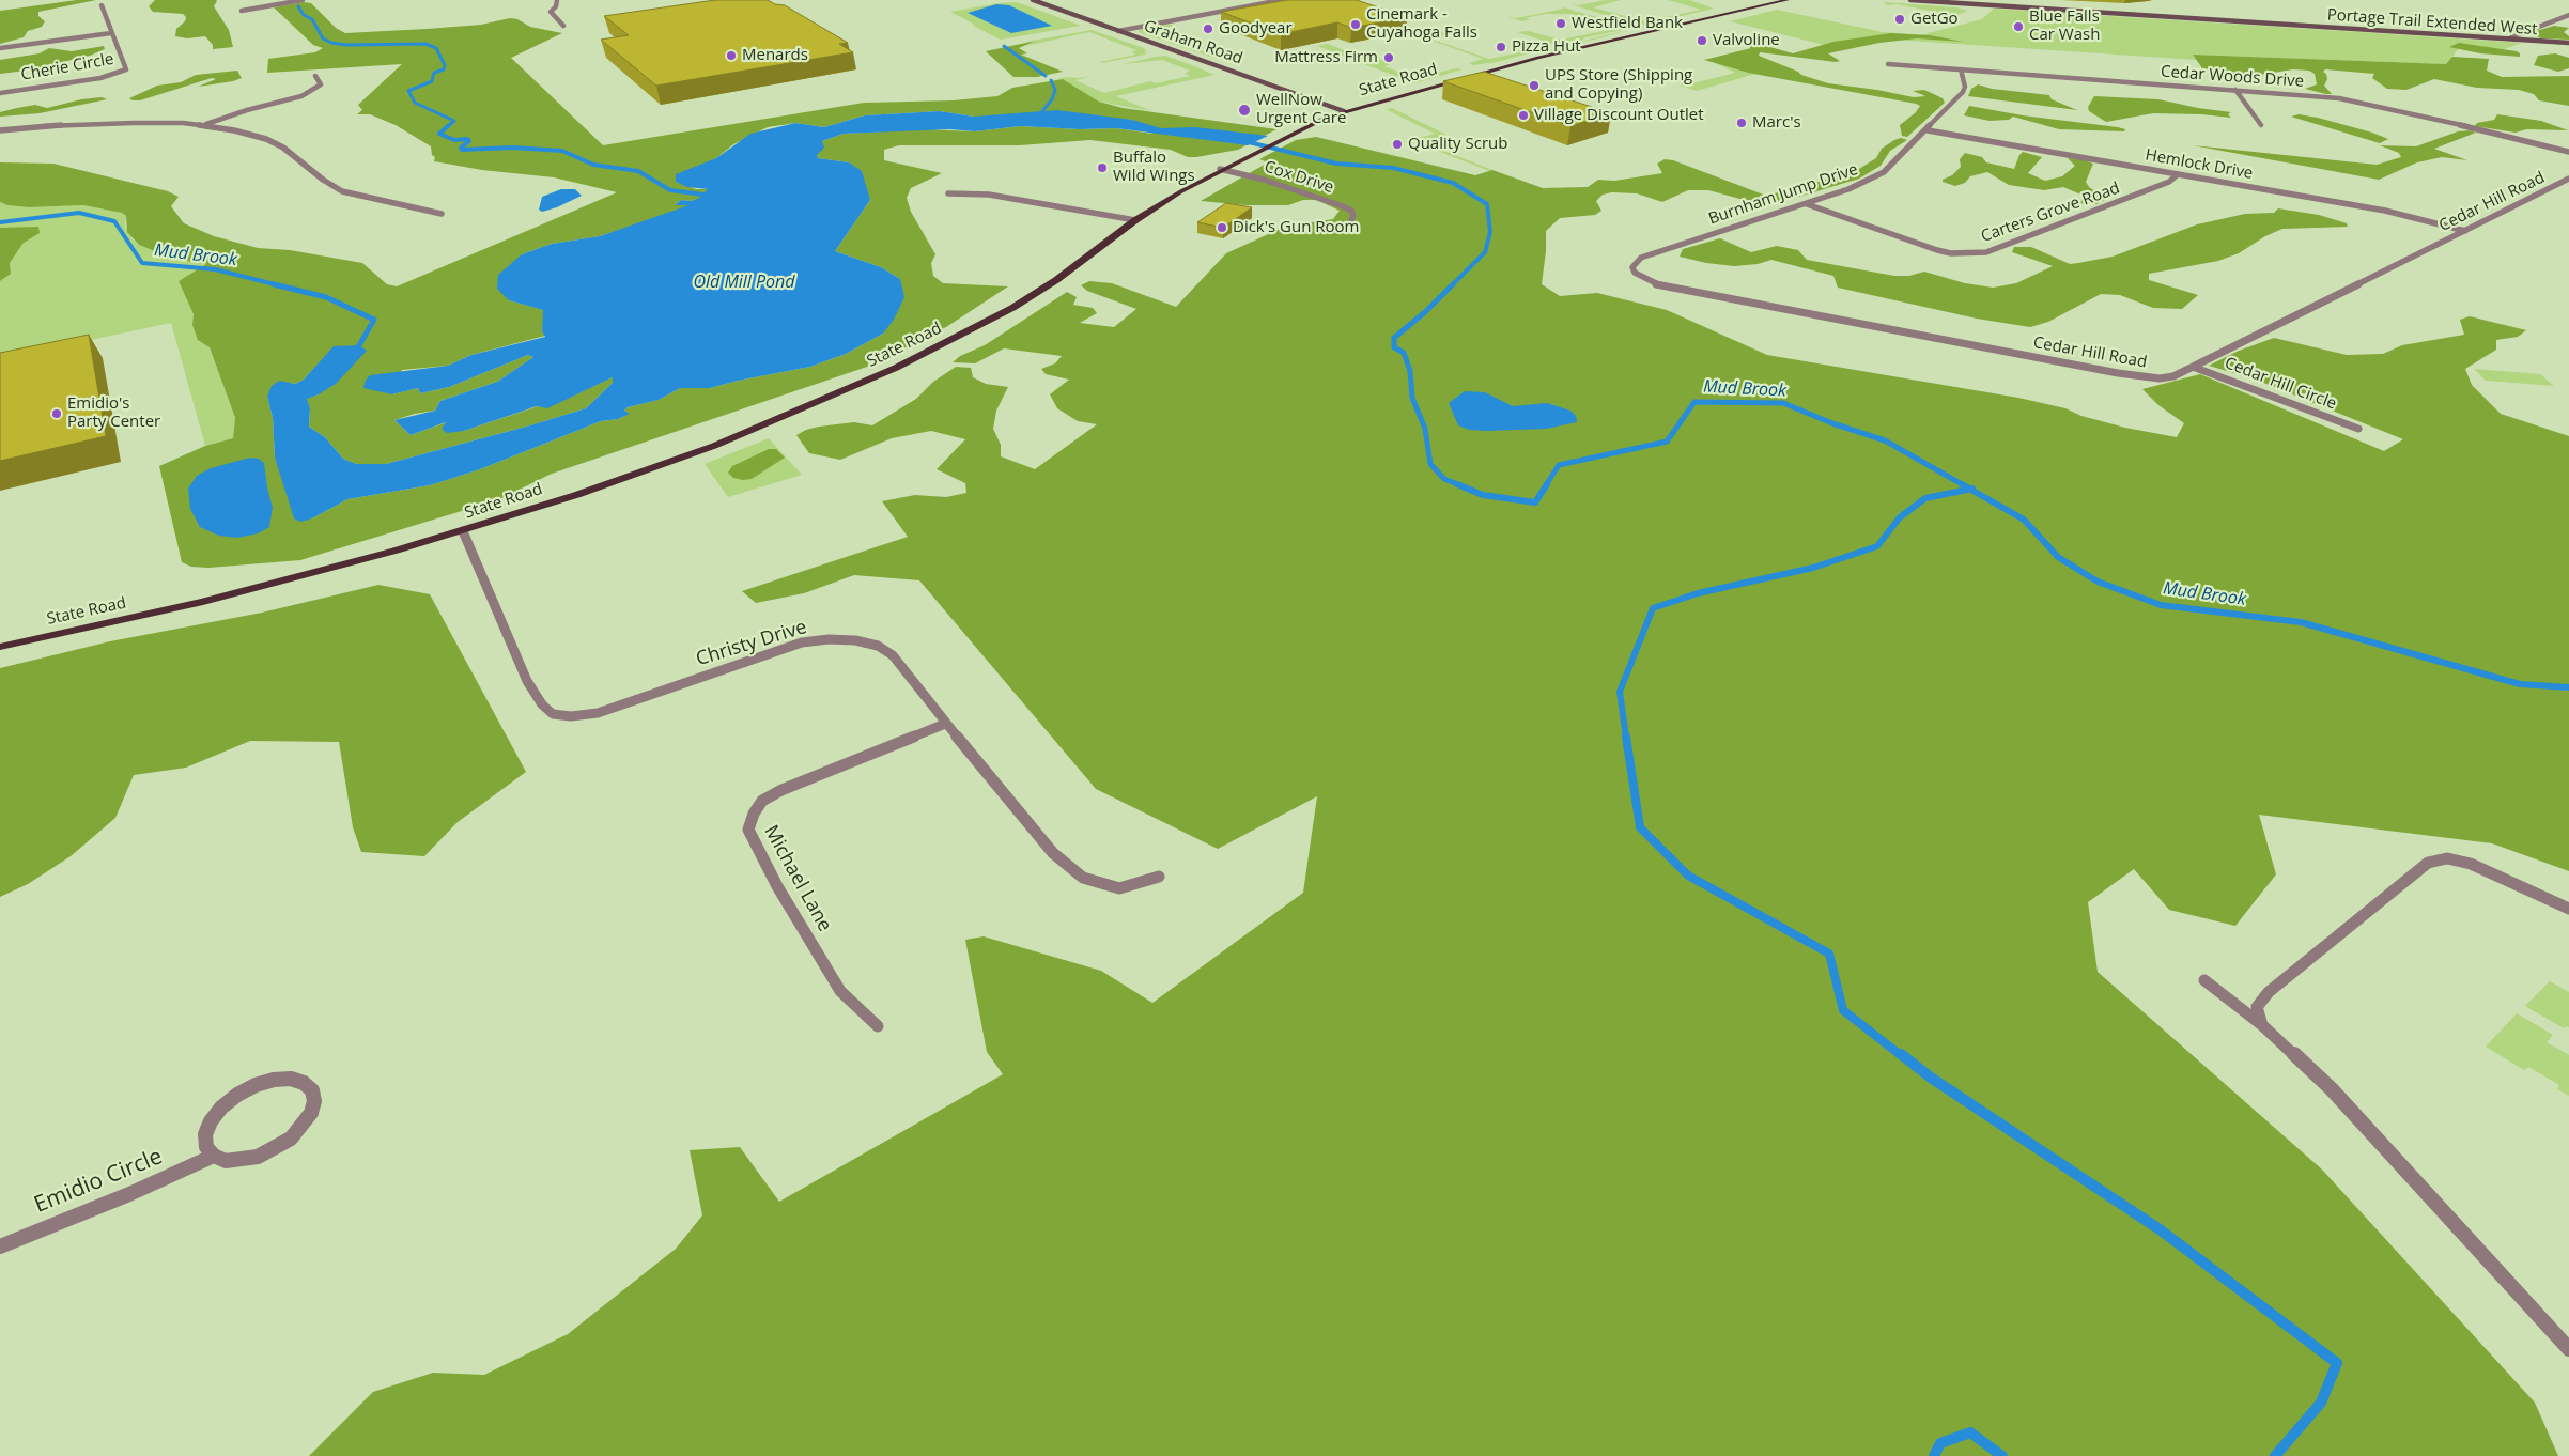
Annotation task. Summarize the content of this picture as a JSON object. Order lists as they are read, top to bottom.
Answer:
{
  "streets": {
    "main road": ["Portage Trail Extended West", "Graham Road", "State Road"],
    "street": [
      "Cherie Circle",
      "Cedar Woods Drive",
      "Hemlock Drive",
      "Cox Drive",
      "Burnham Jump Drive",
      "Cedar Hill Road",
      "Carters Grove Road",
      "Cedar Hill Circle",
      "Christy Drive",
      "Michael Lane",
      "Emidio Circle"
    ]
  },
  "crossings": [
    ["Graham Road", "State Road"],
    ["Cedar Woods Drive", "Burnham Jump Drive"],
    ["State Road", "Cox Drive"],
    ["State Road", "Christy Drive"],
    ["Hemlock Drive", "Burnham Jump Drive"],
    ["Hemlock Drive", "Cedar Hill Road"],
    ["Hemlock Drive", "Carters Grove Road"],
    ["Burnham Jump Drive", "Cedar Hill Road"],
    ["Burnham Jump Drive", "Carters Grove Road"],
    ["Cedar Hill Road", "Cedar Hill Circle"],
    ["Christy Drive", "Michael Lane"]
  ],
  "water": ["Mud Brook", "Old Mill Pond"],
  "places": [
    "GetGo",
    "Westfield Bank",
    "Cinemark - Cuyahoga Falls",
    "Blue Falls Car Wash",
    "Goodyear",
    "Valvoline",
    "Pizza Hut",
    "Menards",
    "Mattress Firm",
    "UPS Store (Shipping and Copying)",
    "WellNow Urgent Care",
    "Village Discount Outlet",
    "Marc's",
    "Quality Scrub",
    "Buffalo Wild Wings",
    "Dick's Gun Room",
    "Emidio's Party Center"
  ]
}
